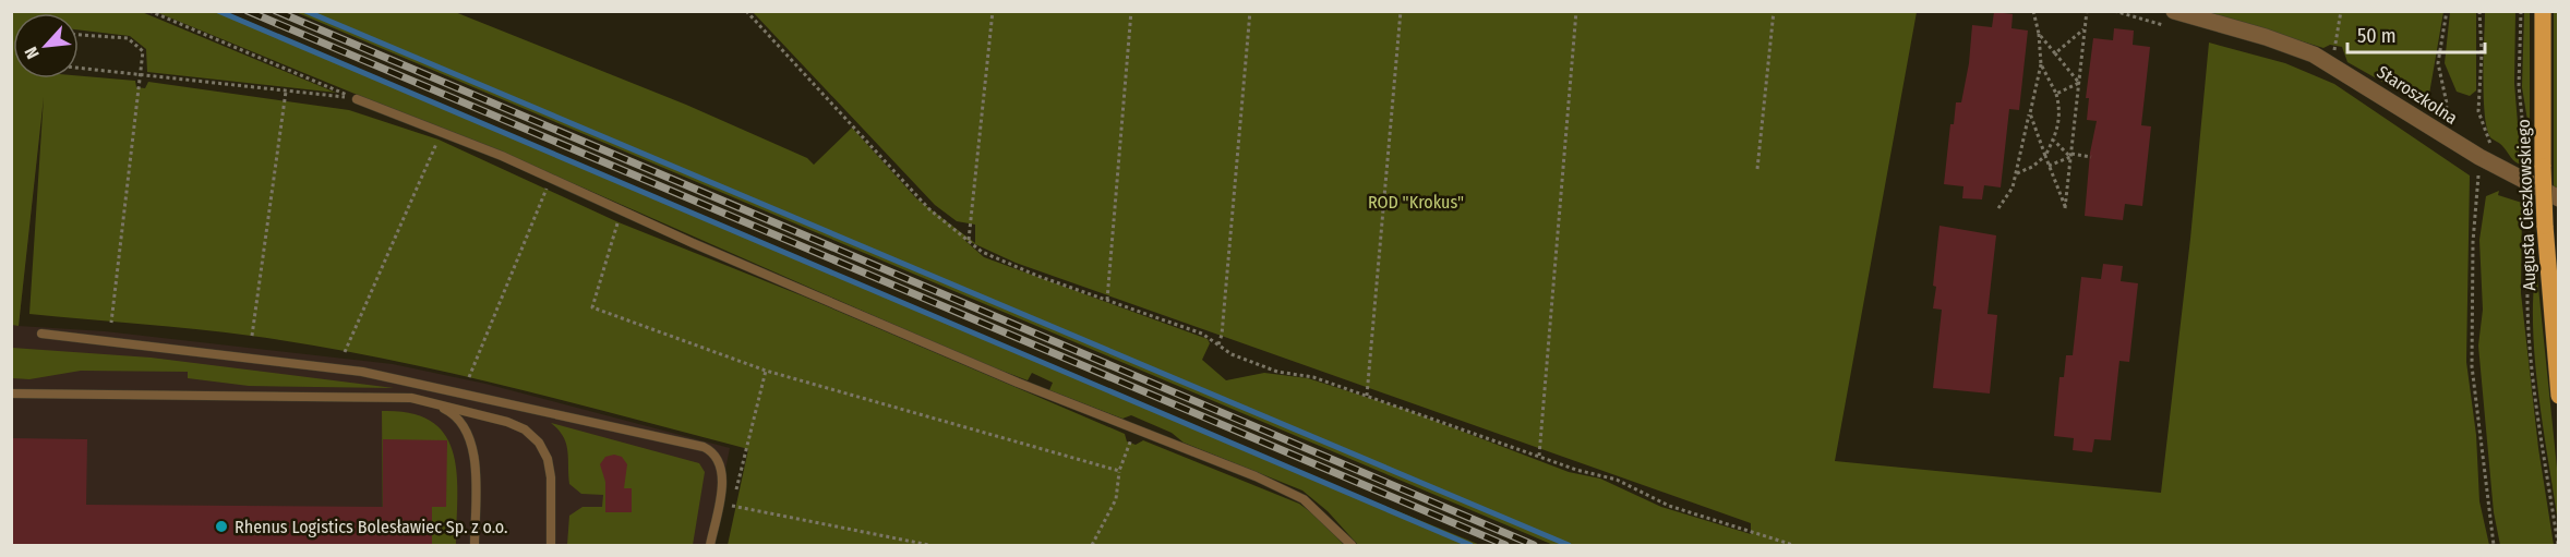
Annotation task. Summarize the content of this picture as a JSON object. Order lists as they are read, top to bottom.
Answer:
{
  "streets": {
    "main road": ["Augusta Cieszkowskiego"],
    "street": ["Staroszkolna"]
  },
  "parks": ["ROD \"Krokus\""],
  "places": ["Rhenus Logistics Bolesławiec Sp. z o.o."],
  "scale_bar": "50 m",
  "north": "bottom left"
}
